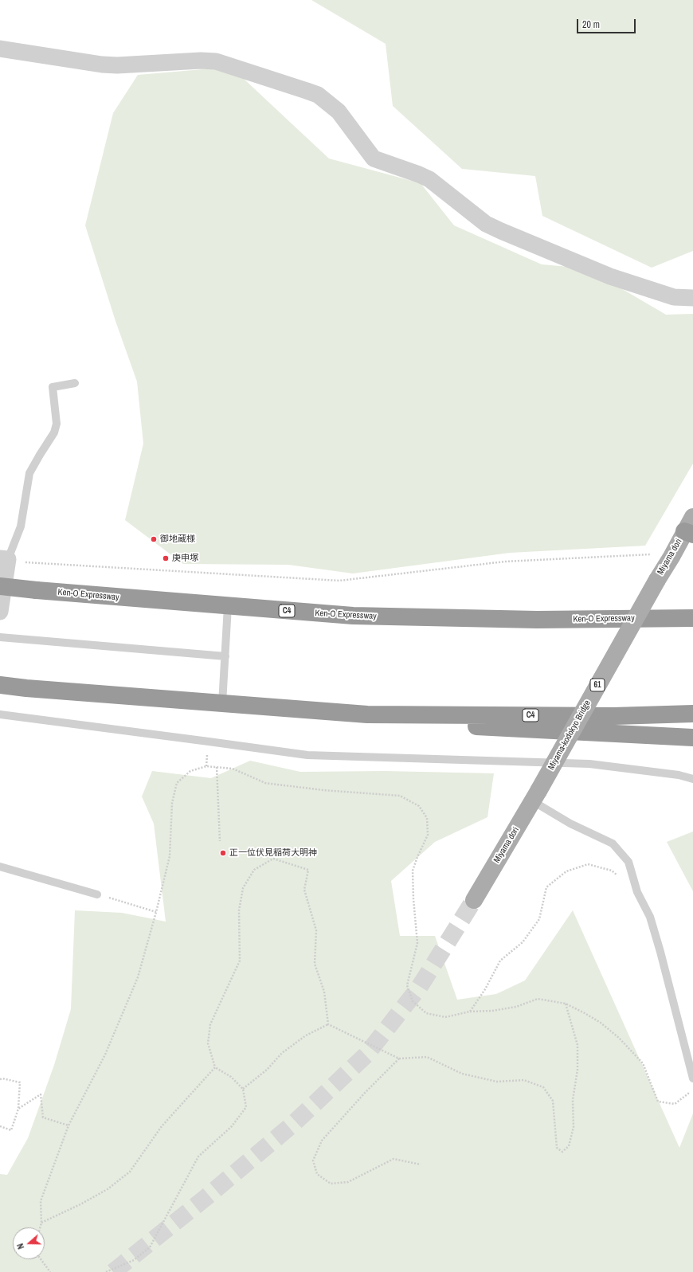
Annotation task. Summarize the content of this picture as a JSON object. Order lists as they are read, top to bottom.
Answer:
{
  "streets": {
    "highway": ["Ken-O Expressway", "C4"],
    "main road": ["Miyama dori", "61", "Miyama-kodokyo Bridge"]
  },
  "crossings": [
    ["Miyama dori", "Miyama-kodokyo Bridge"]
  ],
  "places": ["御地蔵様", "庚申塚", "正一位伏見稲荷大明神"],
  "scale_bar": "20 m",
  "north": "left"
}
